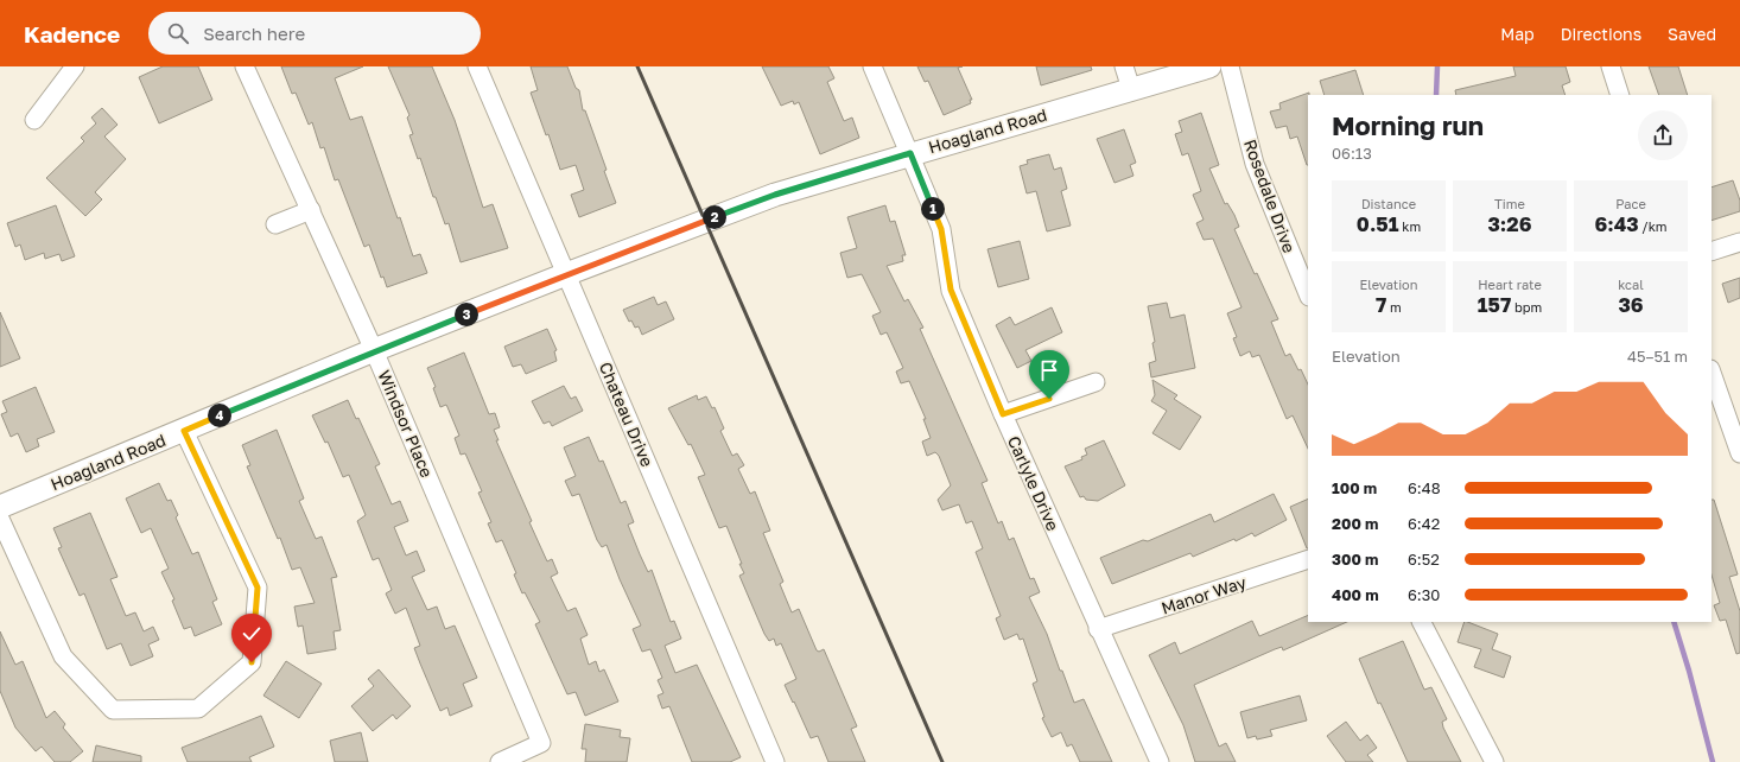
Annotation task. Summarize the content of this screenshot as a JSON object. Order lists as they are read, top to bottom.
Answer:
{
  "streets": {
    "street": [
      "Hoagland Road",
      "Rosedale Drive",
      "Chateau Drive",
      "Windsor Place",
      "Carlyle Drive",
      "Manor Way"
    ]
  },
  "crossings": [
    ["Hoagland Road", "Chateau Drive"],
    ["Hoagland Road", "Windsor Place"],
    ["Hoagland Road", "Carlyle Drive"],
    ["Carlyle Drive", "Manor Way"]
  ],
  "page": {
    "header": "Kadence",
    "search": "Search here",
    "nav": ["Map", "Directions", "Saved"],
    "heading": ["Morning run", "06:13"],
    "stats": [
      ["Distance", "0.51 km"],
      ["Time", "3:26"],
      ["Pace", "6:43 /km"],
      ["Elevation", "7 m"],
      ["Heart rate", "157 bpm"],
      ["kcal", "36"]
    ],
    "pins": [
      "1",
      "2",
      "3",
      "4"
    ],
    "chart": ["Elevation", "45–51 m"],
    "list": [
      {
        "name": "100 m",
        "note": "6:48"
      },
      {
        "name": "200 m",
        "note": "6:42"
      },
      {
        "name": "300 m",
        "note": "6:52"
      },
      {
        "name": "400 m",
        "note": "6:30"
      }
    ]
  }
}
